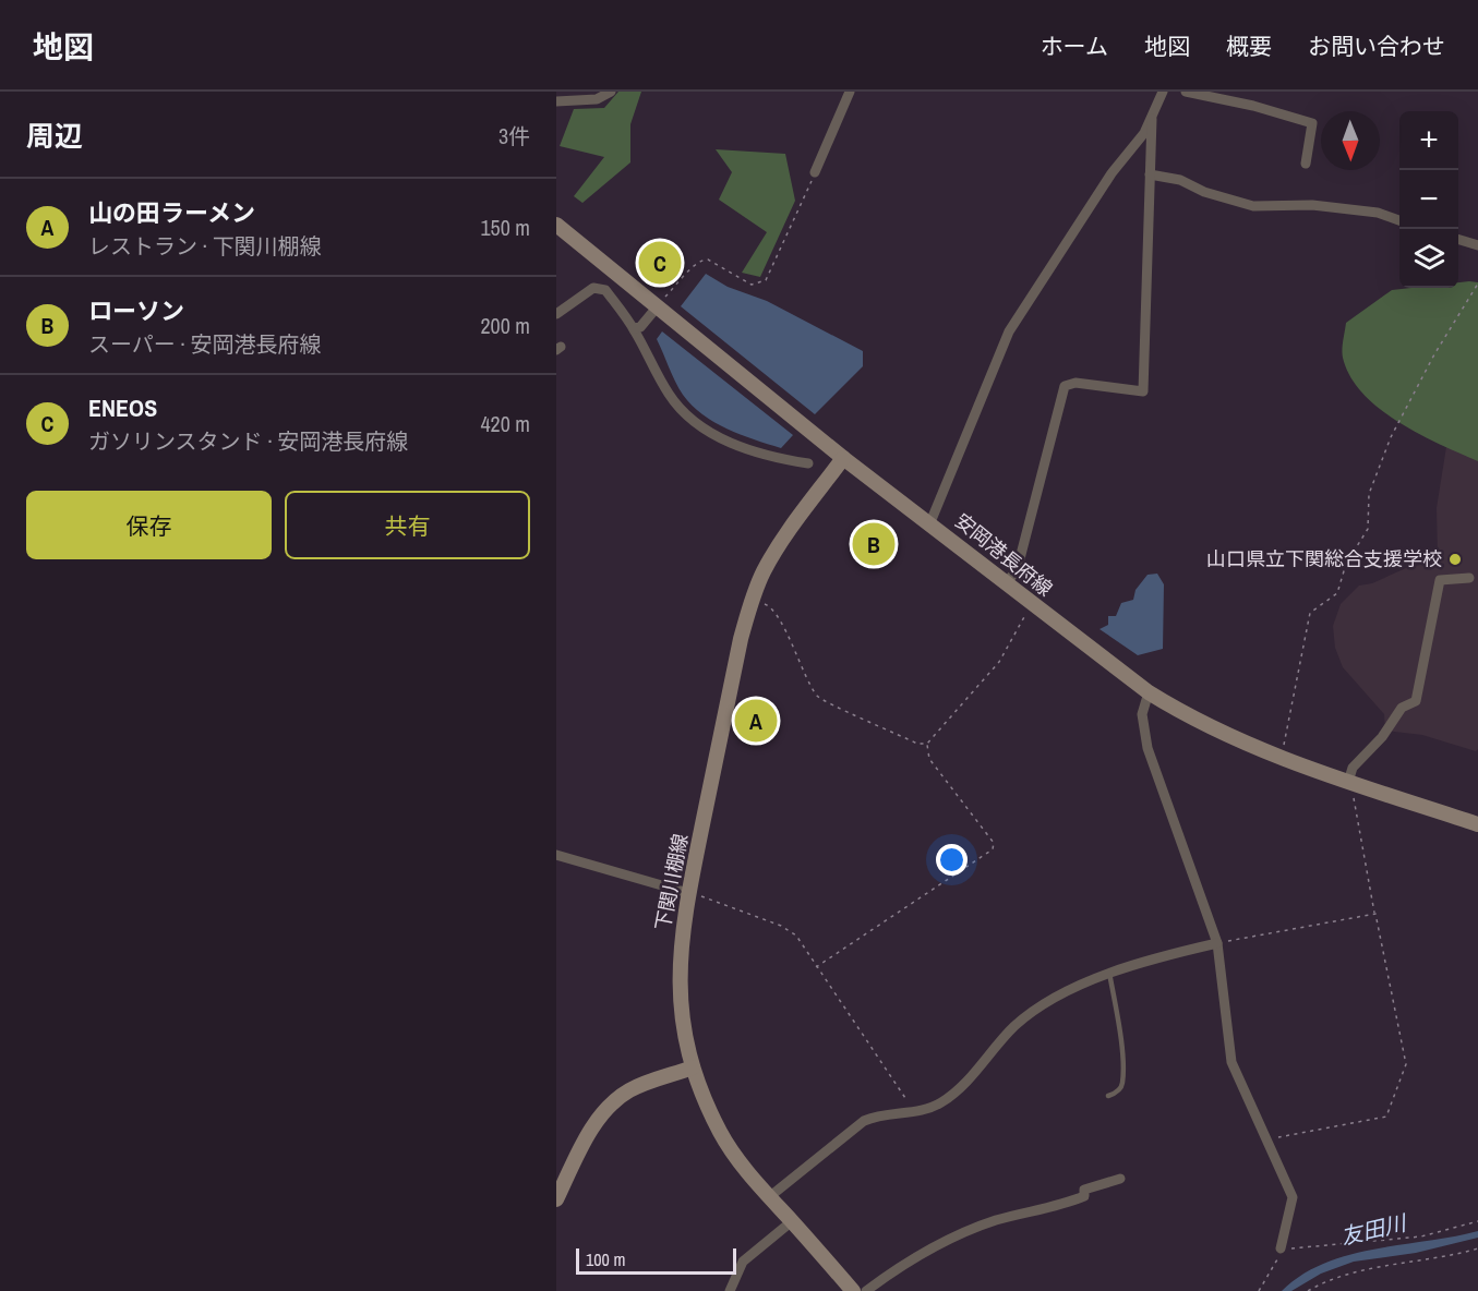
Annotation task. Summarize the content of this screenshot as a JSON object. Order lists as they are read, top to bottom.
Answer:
{
  "streets": {
    "main road": ["安岡港長府線", "下関川棚線"]
  },
  "crossings": [
    ["安岡港長府線", "下関川棚線"]
  ],
  "water": ["友田川"],
  "places": ["山口県立下関総合支援学校"],
  "scale_bar": "100 m",
  "north": "bottom",
  "page": {
    "header": "地図",
    "nav": [
      "ホーム",
      "地図",
      "概要",
      "お問い合わせ"
    ],
    "heading": ["周辺", "3件"],
    "map_buttons": ["+", "−"],
    "list": [
      {
        "mark": "A",
        "name": "山の田ラーメン",
        "note": "レストラン · 下関川棚線",
        "value": "150 m"
      },
      {
        "mark": "B",
        "name": "ローソン",
        "note": "スーパー · 安岡港長府線",
        "value": "200 m"
      },
      {
        "mark": "C",
        "name": "ENEOS",
        "note": "ガソリンスタンド · 安岡港長府線",
        "value": "420 m"
      }
    ],
    "pins": ["C", "B", "A"],
    "buttons": ["保存", "共有"],
    "scale": "100 m"
  }
}
